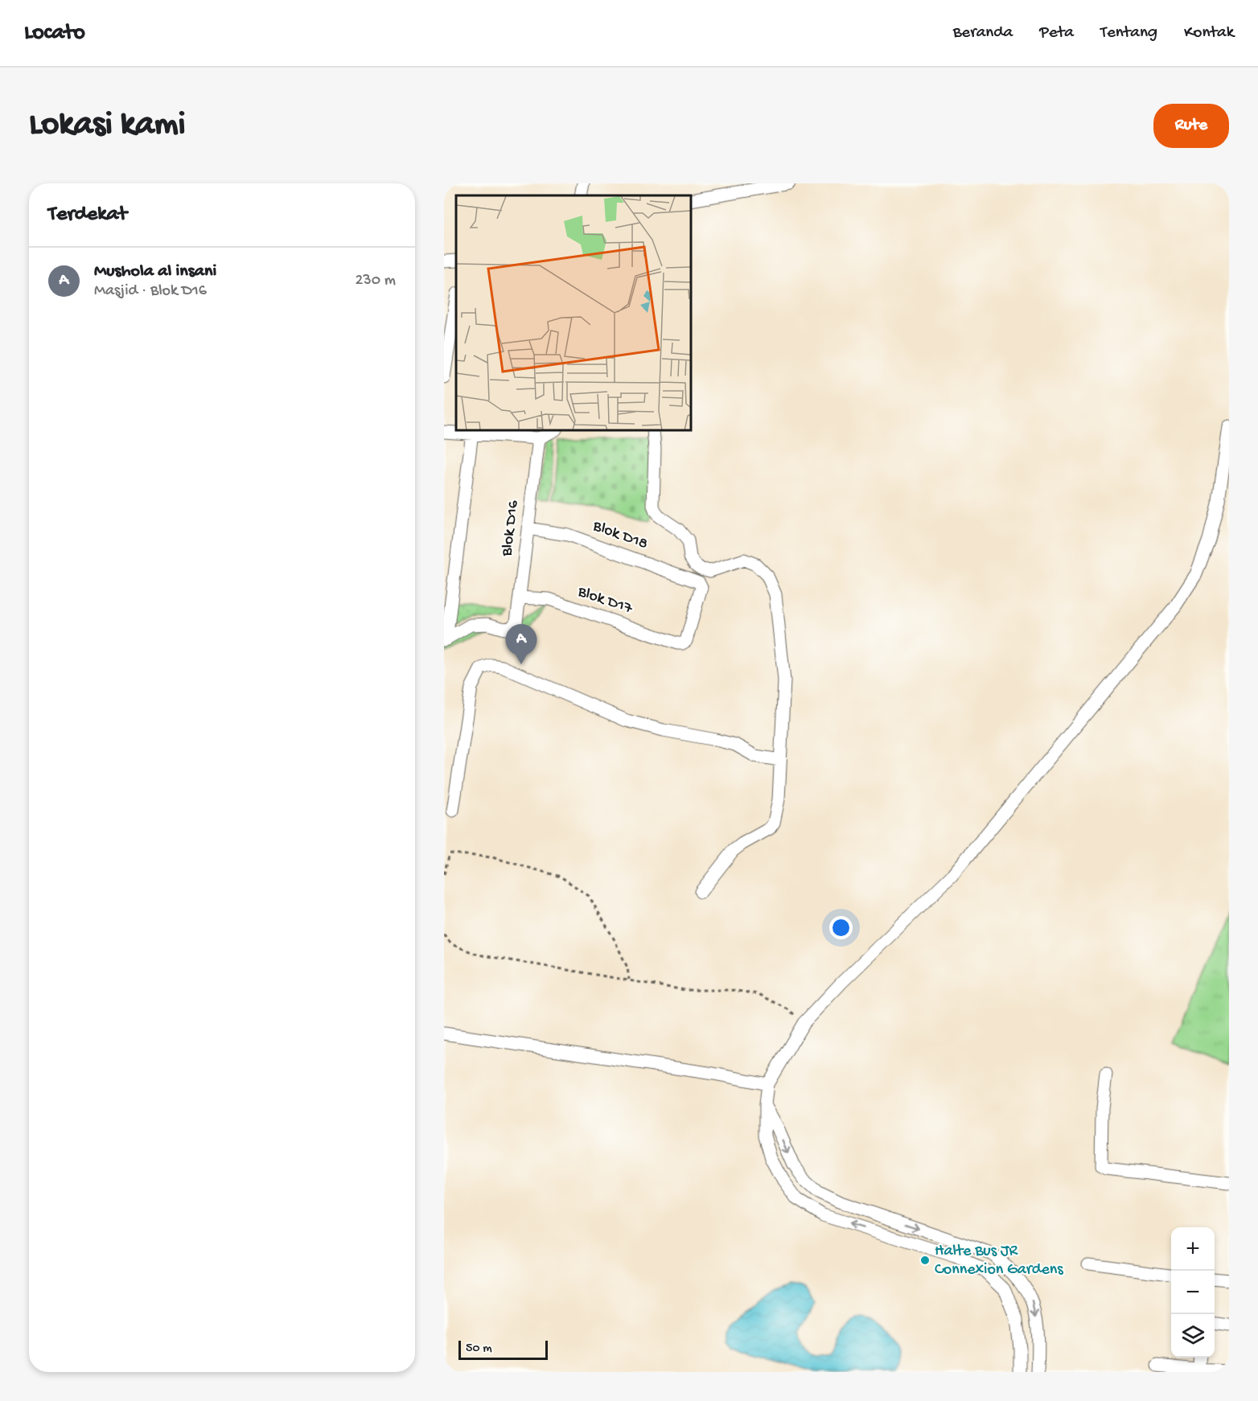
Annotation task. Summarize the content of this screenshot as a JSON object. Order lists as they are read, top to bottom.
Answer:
{
  "streets": {
    "street": ["Blok D16", "Blok D18", "Blok D17"]
  },
  "crossings": [
    ["Blok D16", "Blok D18"],
    ["Blok D16", "Blok D17"],
    ["Blok D18", "Blok D17"]
  ],
  "places": ["Halte Bus JR Connexion Gardens"],
  "scale_bar": "50 m",
  "page": {
    "header": "Locato",
    "nav": [
      "Beranda",
      "Peta",
      "Tentang",
      "Kontak"
    ],
    "buttons": "Rute",
    "title": "Lokasi kami",
    "heading": "Terdekat",
    "list": [
      {
        "mark": "A",
        "name": "Mushola al insani",
        "note": "Masjid · Blok D16",
        "value": "230 m"
      }
    ],
    "pins": "A",
    "map_buttons": ["+", "−"],
    "scale": "50 m"
  }
}
